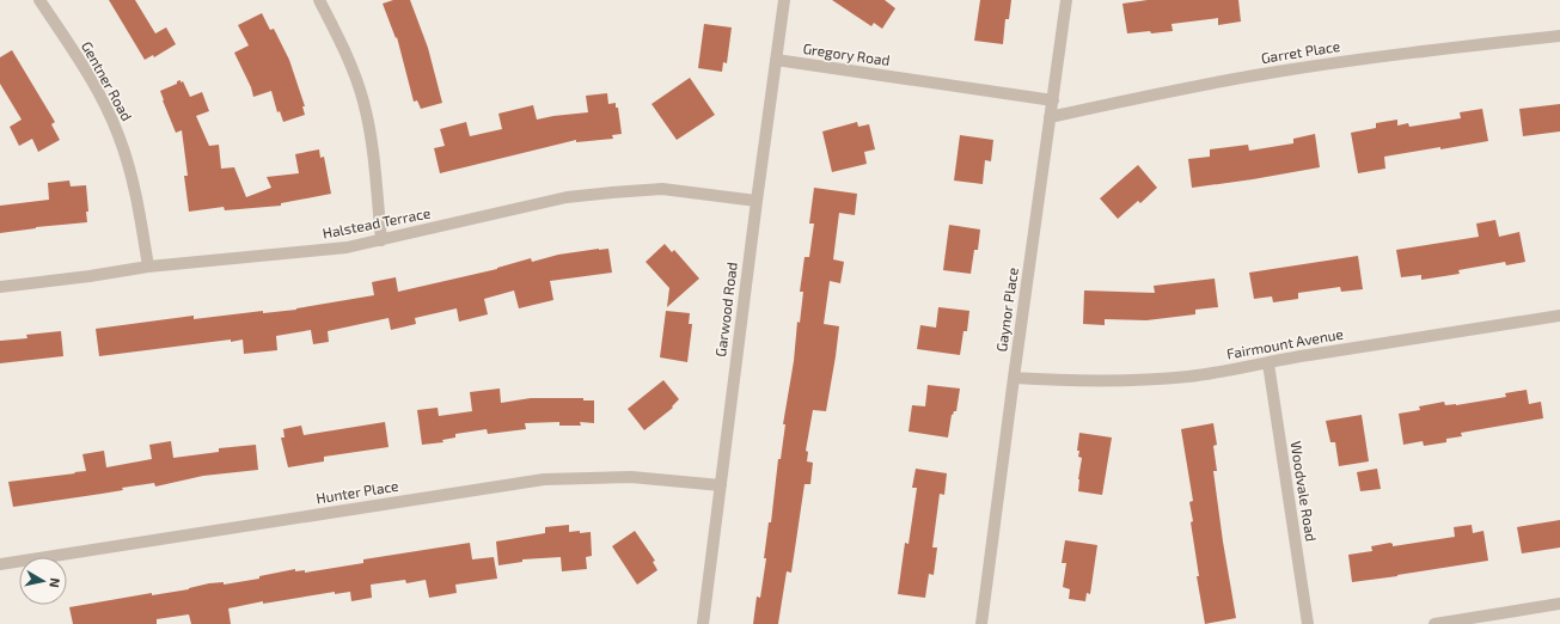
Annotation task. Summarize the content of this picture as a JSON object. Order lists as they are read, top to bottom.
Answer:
{
  "streets": {
    "street": [
      "Garret Place",
      "Gregory Road",
      "Gentner Road",
      "Halstead Terrace",
      "Garwood Road",
      "Gaynor Place",
      "Fairmount Avenue",
      "Woodvale Road",
      "Hunter Place"
    ]
  },
  "crossings": [
    ["Garret Place", "Gaynor Place"],
    ["Gregory Road", "Garwood Road"],
    ["Gregory Road", "Gaynor Place"],
    ["Gentner Road", "Halstead Terrace"],
    ["Halstead Terrace", "Garwood Road"],
    ["Garwood Road", "Hunter Place"],
    ["Gaynor Place", "Fairmount Avenue"],
    ["Fairmount Avenue", "Woodvale Road"]
  ],
  "north": "right"
}
